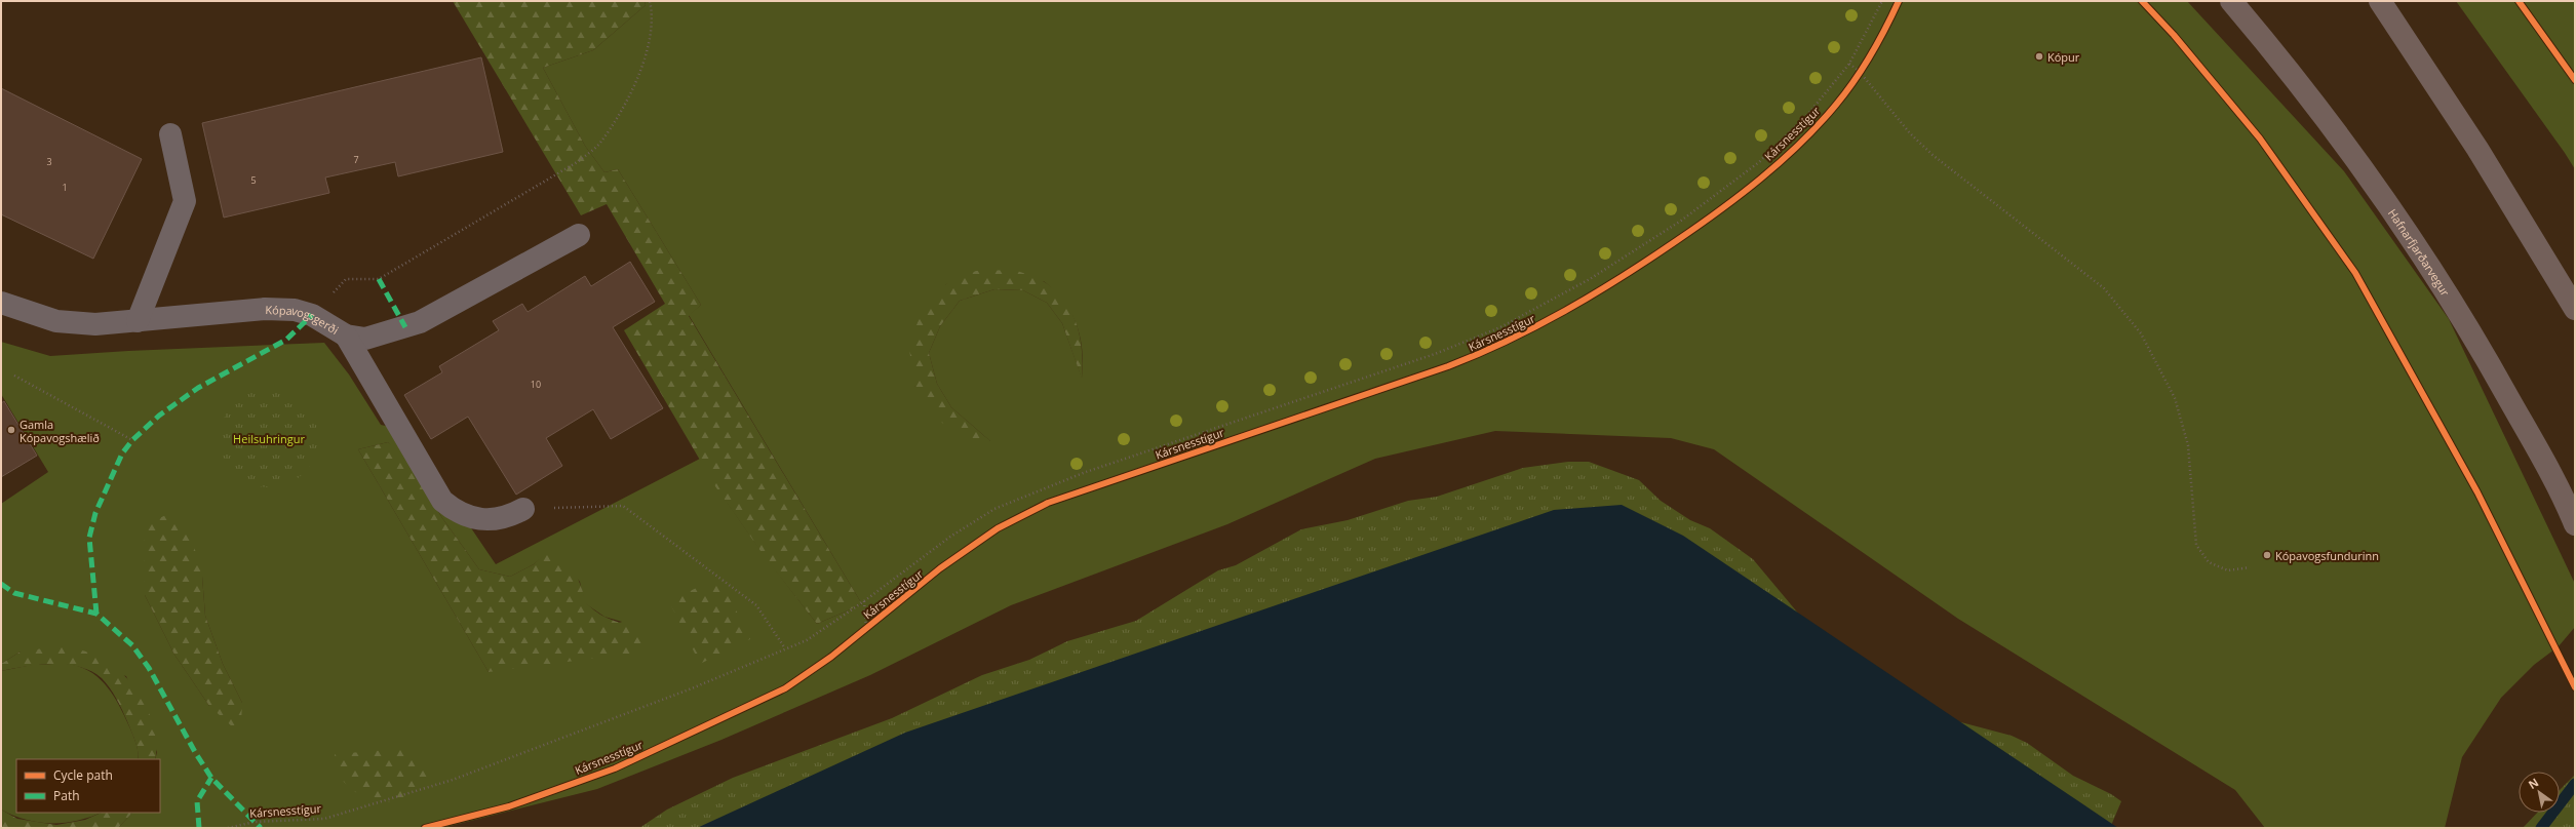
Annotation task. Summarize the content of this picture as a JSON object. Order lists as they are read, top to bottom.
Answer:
{
  "streets": {
    "main road": ["Hafnarfjarðarvegur"],
    "street": ["Kópavogsgerði"],
    "cycle path": ["Kársnesstígur"]
  },
  "parks": ["Heilsuhringur"],
  "places": ["Kópur", "Gamla Kópavogshælið", "Kópavogsfundurinn"],
  "house_numbers": [
    "7",
    "3",
    "5",
    "1",
    "10"
  ],
  "legend": ["Cycle path", "Path"],
  "north": "top left"
}
